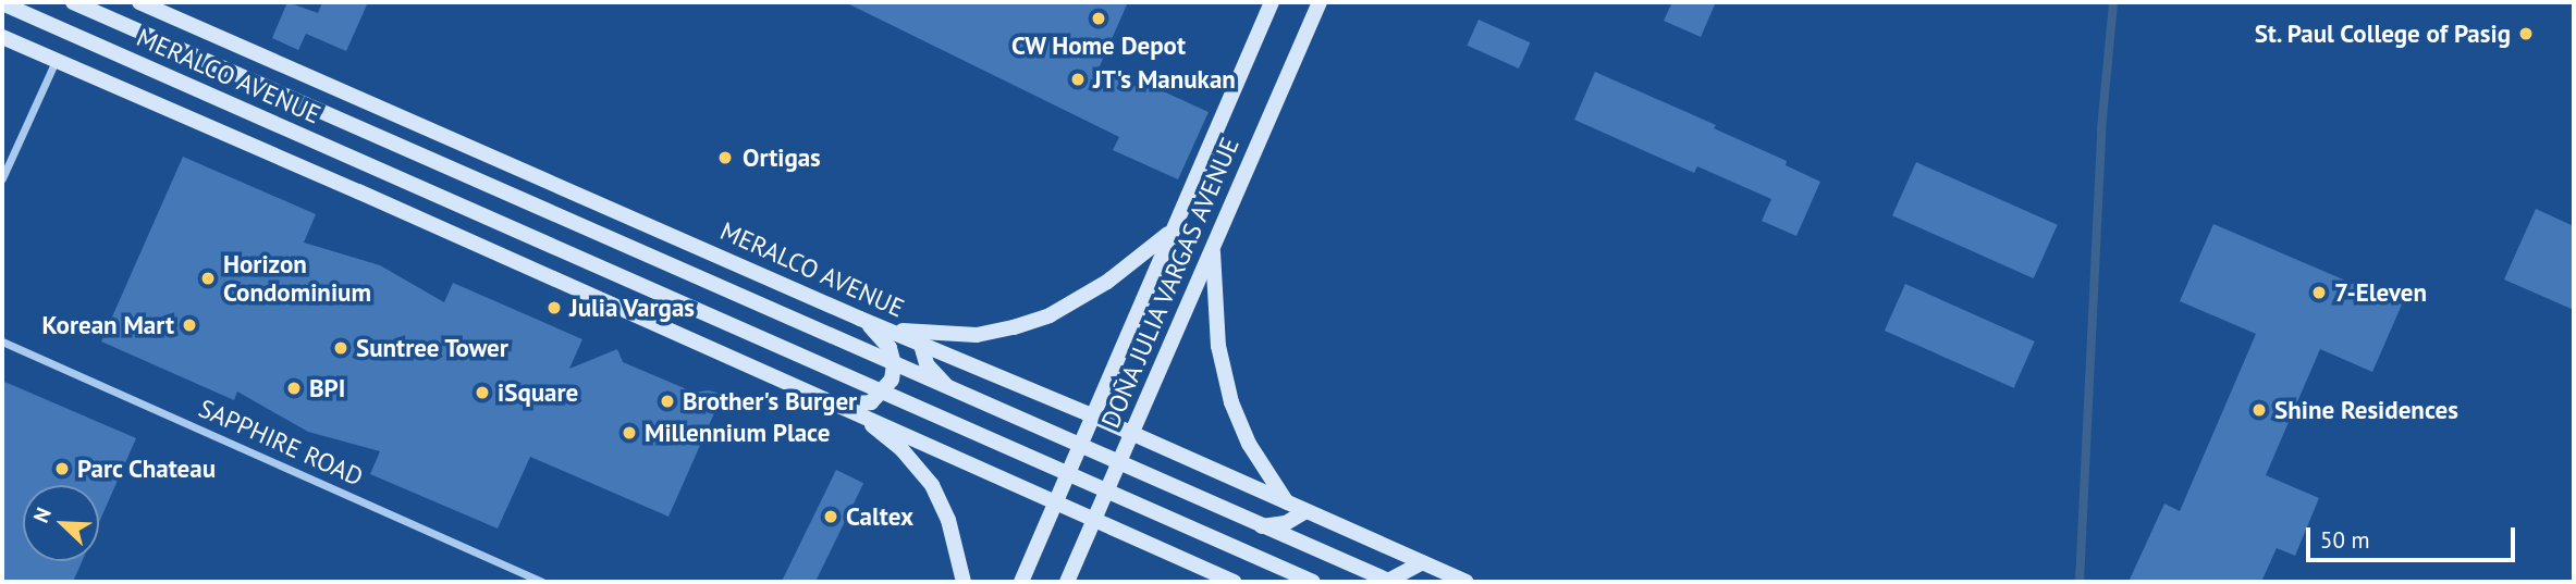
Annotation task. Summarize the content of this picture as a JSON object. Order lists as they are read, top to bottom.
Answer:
{
  "streets": {
    "main road": ["MERALCO AVENUE", "DOÑA JULIA VARGAS AVENUE"],
    "street": ["SAPPHIRE ROAD"]
  },
  "crossings": [
    ["MERALCO AVENUE", "DOÑA JULIA VARGAS AVENUE"]
  ],
  "places": [
    "CW Home Depot",
    "St. Paul College of Pasig",
    "JT's Manukan",
    "Ortigas",
    "Horizon Condominium",
    "7-Eleven",
    "Julia Vargas",
    "Korean Mart",
    "Suntree Tower",
    "BPI",
    "iSquare",
    "Brother's Burger",
    "Shine Residences",
    "Millennium Place",
    "Parc Chateau",
    "Caltex"
  ],
  "scale_bar": "50 m",
  "north": "top left"
}
